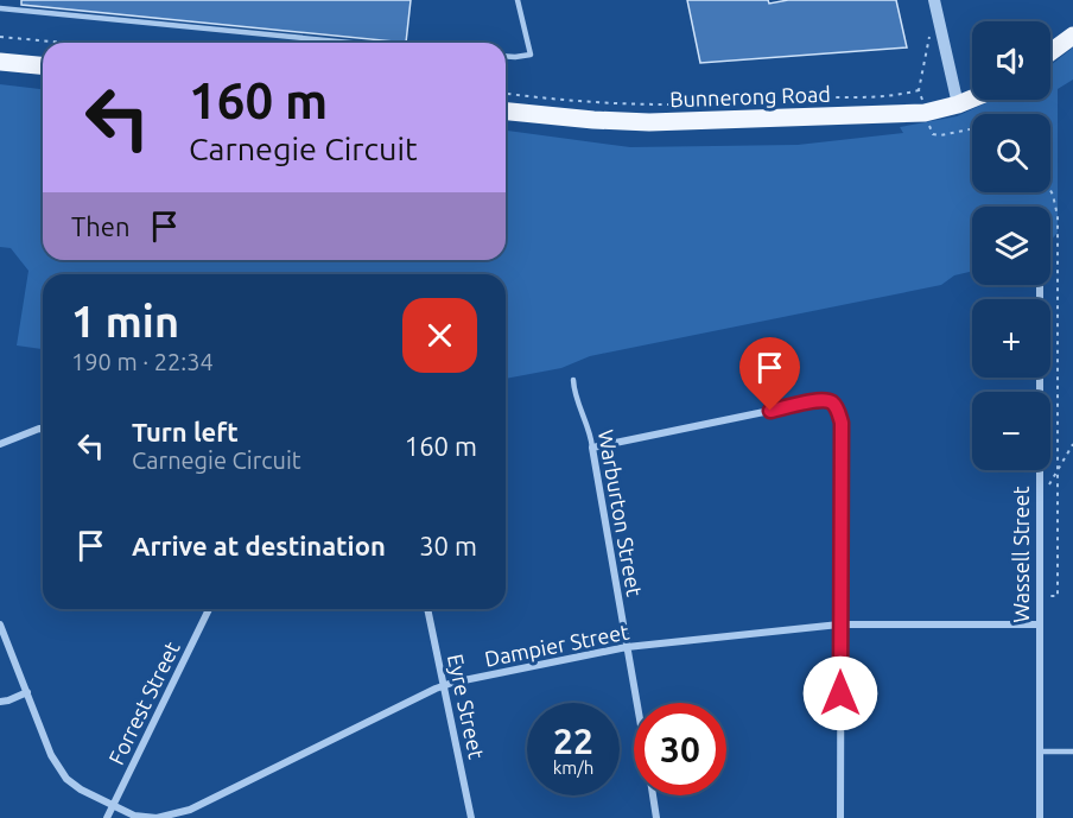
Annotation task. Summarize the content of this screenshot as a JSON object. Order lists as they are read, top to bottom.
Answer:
{
  "streets": {
    "main road": ["Bunnerong Road"],
    "street": [
      "Warburton Street",
      "Wassell Street",
      "Dampier Street",
      "Forrest Street",
      "Eyre Street"
    ]
  },
  "crossings": [
    ["Warburton Street", "Dampier Street"],
    ["Wassell Street", "Dampier Street"],
    ["Dampier Street", "Forrest Street"],
    ["Dampier Street", "Eyre Street"]
  ],
  "page": {
    "map_buttons": ["+", "−"],
    "turn": ["160 m", "Carnegie Circuit"],
    "then": "Then",
    "heading": ["1 min", "190 m · 22:34"],
    "list": [
      {
        "name": "Turn left",
        "note": "Carnegie Circuit",
        "value": "160 m"
      },
      {
        "name": "Arrive at destination",
        "value": "30 m"
      }
    ],
    "speed": "22 km/h",
    "limit": "30"
  }
}
